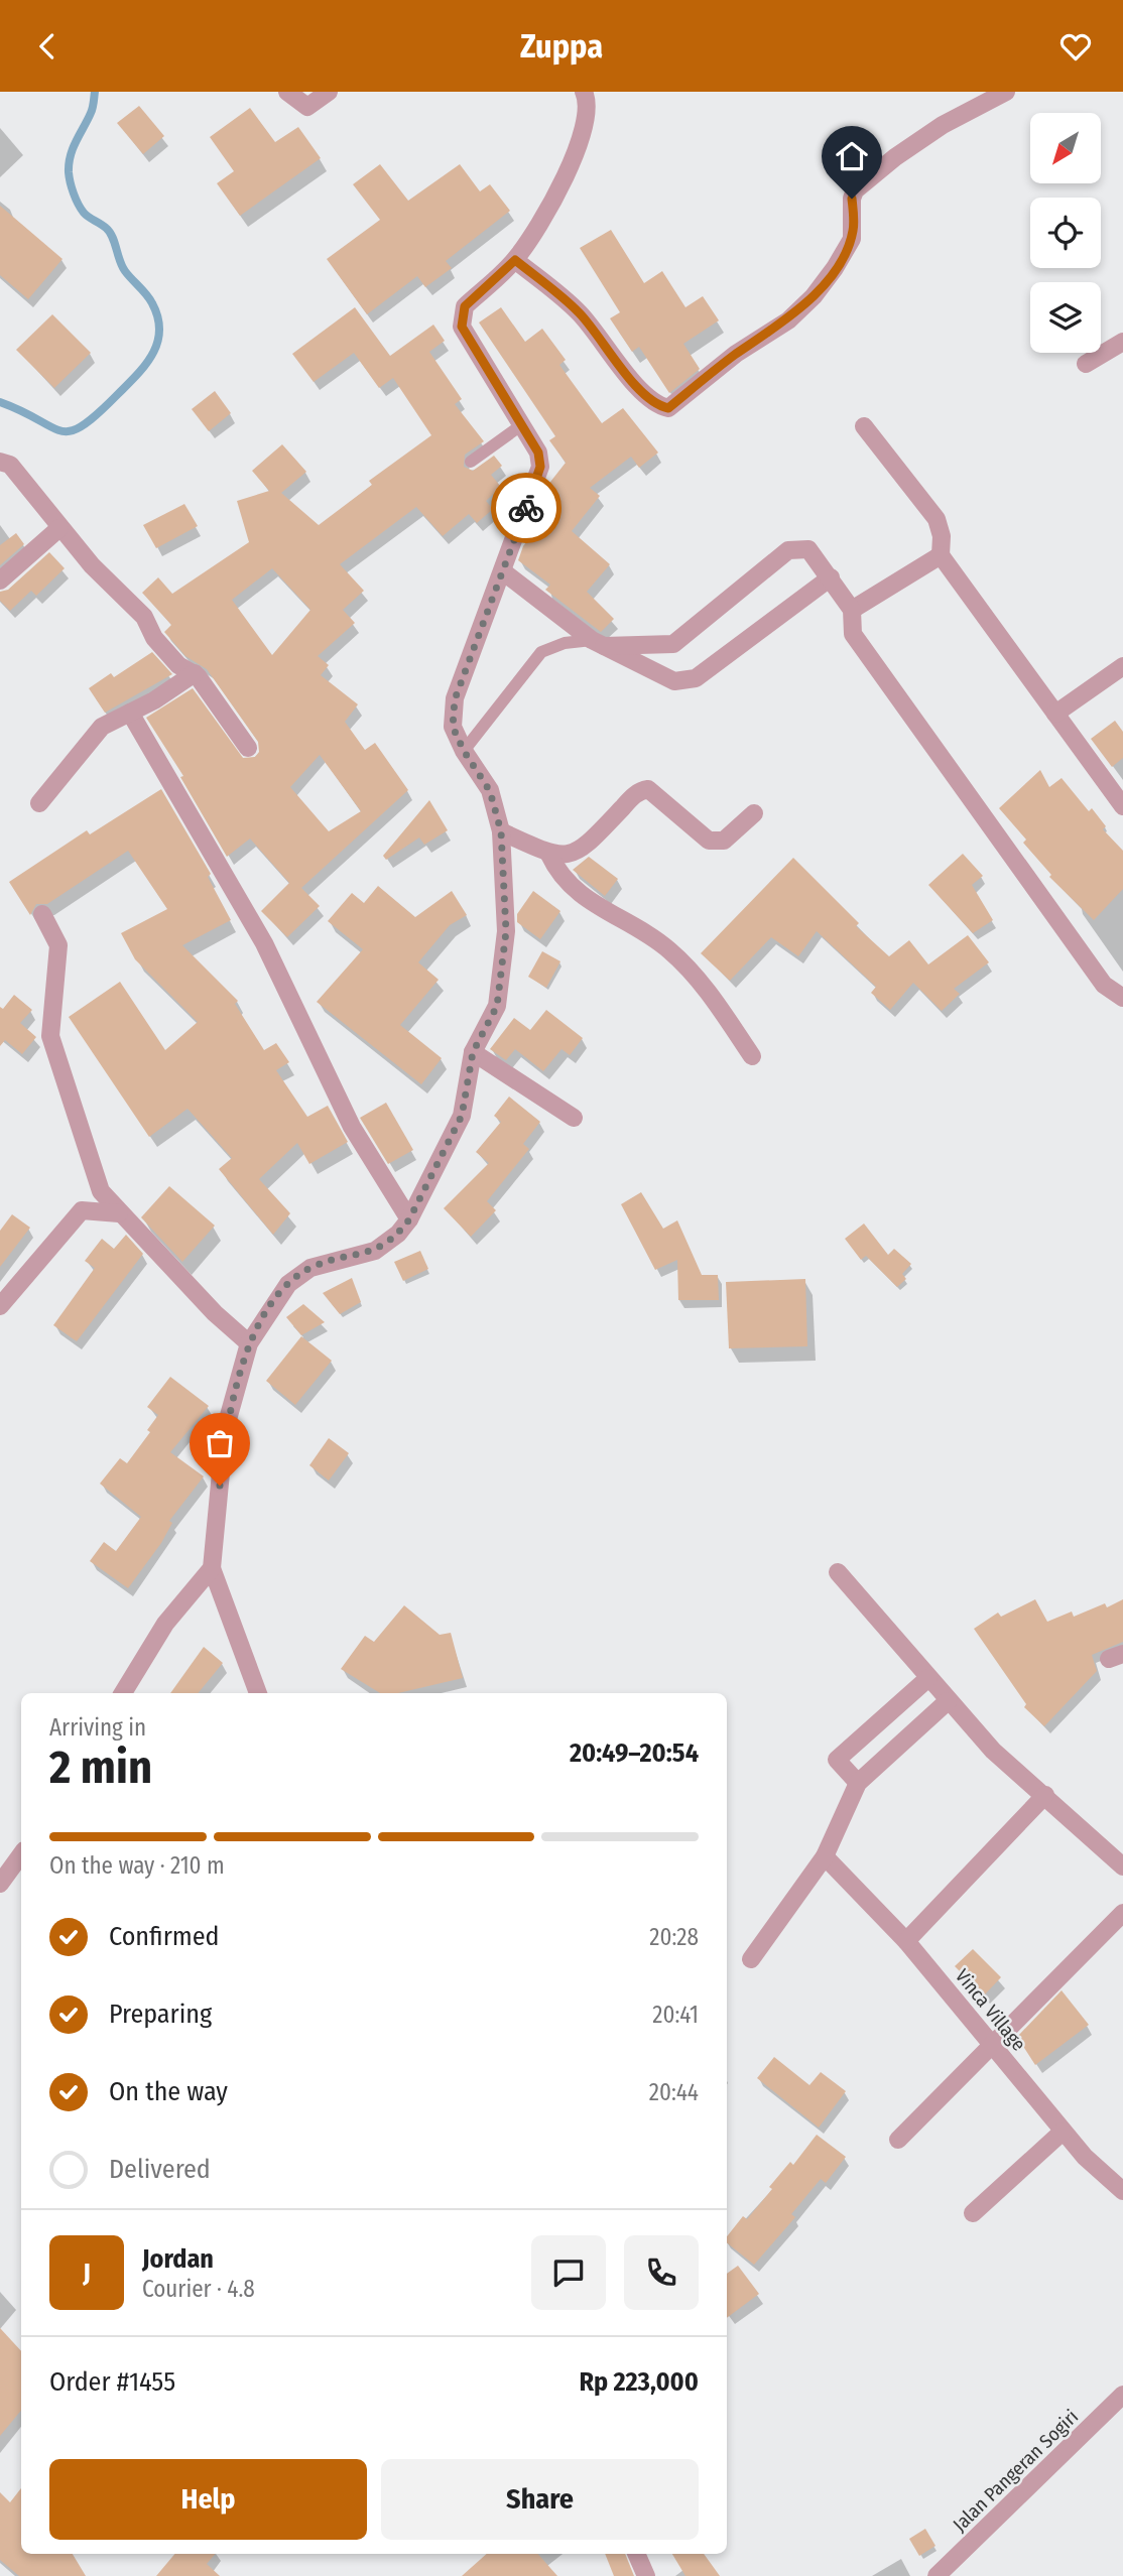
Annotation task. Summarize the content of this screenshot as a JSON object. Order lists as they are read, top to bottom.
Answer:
{
  "streets": {
    "street": ["Vinca Village", "Jalan Pangeran Sogiri"]
  },
  "north": "bottom left",
  "page": {
    "header": "Zuppa",
    "heading": ["2 min", "Arriving in", "20:49–20:54"],
    "panel": [
      "Jordan",
      "Courier · 4.8",
      "Order #1455",
      "Rp 223,000"
    ],
    "bar": "On the way · 210 m",
    "list": [
      ["Confirmed", "20:28"],
      ["Preparing", "20:41"],
      ["On the way", "20:44"],
      "Delivered"
    ],
    "round": "J",
    "buttons": ["Help", "Share"]
  }
}
